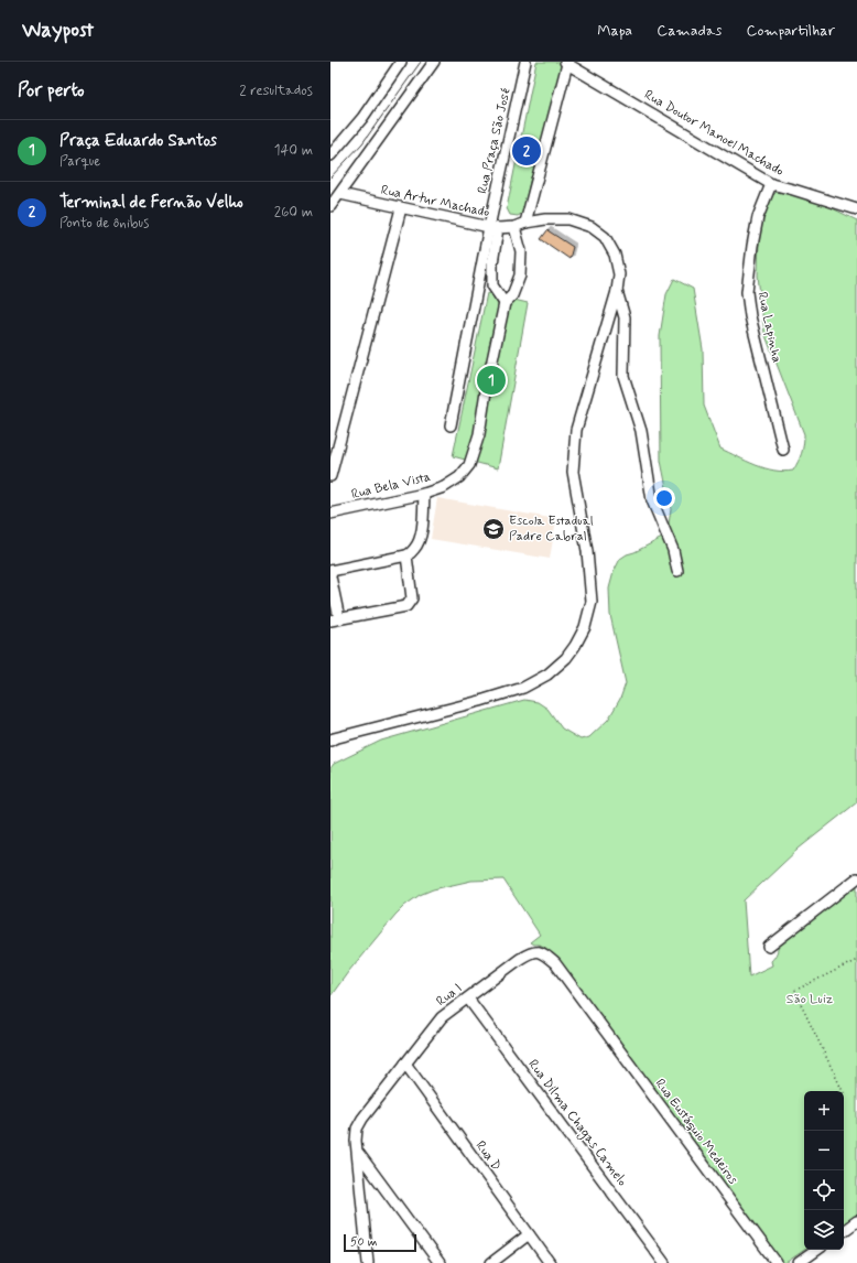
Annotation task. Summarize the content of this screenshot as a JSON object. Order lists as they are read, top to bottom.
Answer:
{
  "streets": {
    "street": [
      "Rua Doutor Manoel Machado",
      "Rua Praça São José",
      "Rua Artur Machado",
      "Rua Lapinha",
      "Rua Bela Vista",
      "Rua I",
      "Rua Dilma Chagas Camelo",
      "Rua Eustáquio Medeiros",
      "Rua D"
    ]
  },
  "crossings": [
    ["Rua Doutor Manoel Machado", "Rua Lapinha"],
    ["Rua Praça São José", "Rua Artur Machado"],
    ["Rua I", "Rua Dilma Chagas Camelo"],
    ["Rua I", "Rua Eustáquio Medeiros"],
    ["Rua I", "Rua D"]
  ],
  "parks": ["São Luiz"],
  "places": {
    "school or university": ["Escola Estadual Padre Cabral"]
  },
  "scale_bar": "50 m",
  "page": {
    "header": "Waypost",
    "nav": ["Mapa", "Camadas", "Compartilhar"],
    "heading": ["Por perto", "2 resultados"],
    "list": [
      {
        "mark": "1",
        "name": "Praça Eduardo Santos",
        "note": "Parque",
        "value": "140 m"
      },
      {
        "mark": "2",
        "name": "Terminal de Fernão Velho",
        "note": "Ponto de ônibus",
        "value": "260 m"
      }
    ],
    "pins": ["2", "1"],
    "map_buttons": ["+", "−"],
    "scale": "50 m"
  }
}
